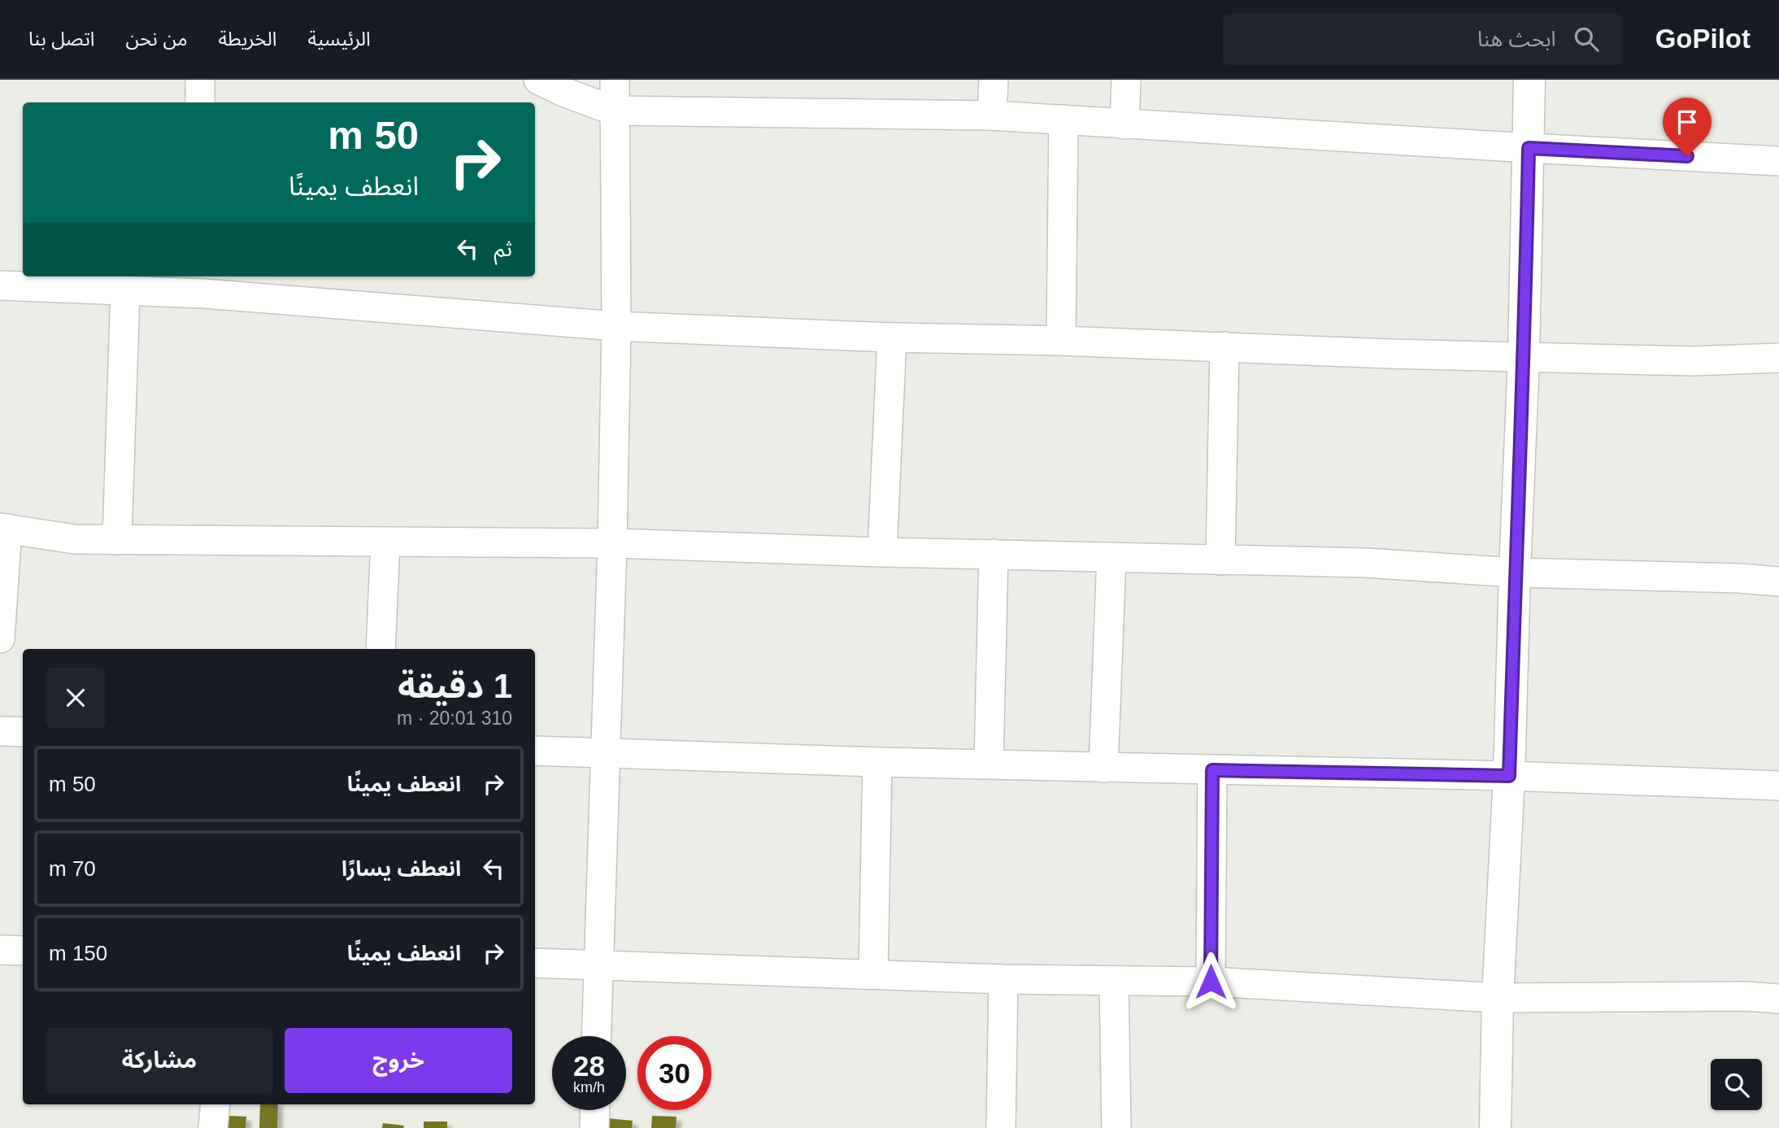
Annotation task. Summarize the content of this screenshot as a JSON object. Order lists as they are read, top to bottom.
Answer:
{
  "page": {
    "header": "GoPilot",
    "search": "ابحث هنا",
    "nav": [
      "الرئيسية",
      "الخريطة",
      "من نحن",
      "اتصل بنا"
    ],
    "turn": ["50 m", "انعطف يمينًا"],
    "then": "ثم",
    "heading": ["1 دقيقة", "310 m · 20:01"],
    "list": [
      {
        "name": "انعطف يمينًا",
        "value": "50 m"
      },
      {
        "name": "انعطف يسارًا",
        "value": "70 m"
      },
      {
        "name": "انعطف يمينًا",
        "value": "150 m"
      }
    ],
    "buttons": ["خروج", "مشاركة"],
    "speed": "28 km/h",
    "limit": "30"
  }
}
